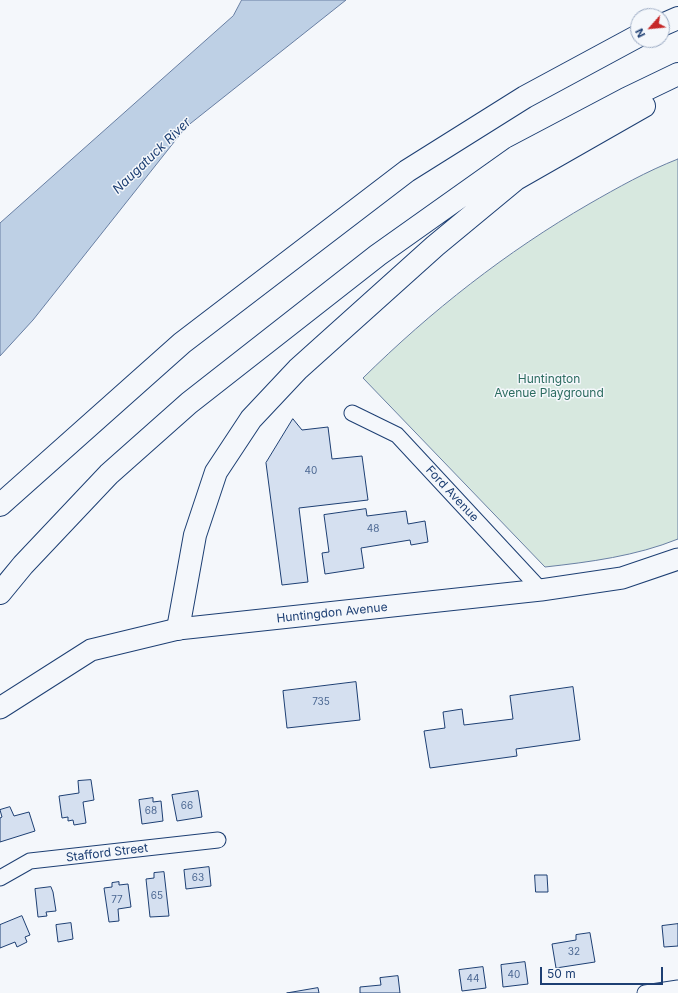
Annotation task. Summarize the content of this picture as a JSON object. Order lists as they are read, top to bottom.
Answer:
{
  "streets": {
    "main road": ["Huntingdon Avenue"],
    "street": ["Ford Avenue", "Stafford Street"]
  },
  "crossings": [
    ["Ford Avenue", "Huntingdon Avenue"]
  ],
  "water": ["Naugatuck River"],
  "parks": ["Huntington Avenue Playground"],
  "house_numbers": [
    "40",
    "48",
    "735",
    "66",
    "68",
    "63",
    "65",
    "77",
    "32",
    "40",
    "44"
  ],
  "scale_bar": "50 m",
  "north": "bottom left"
}
